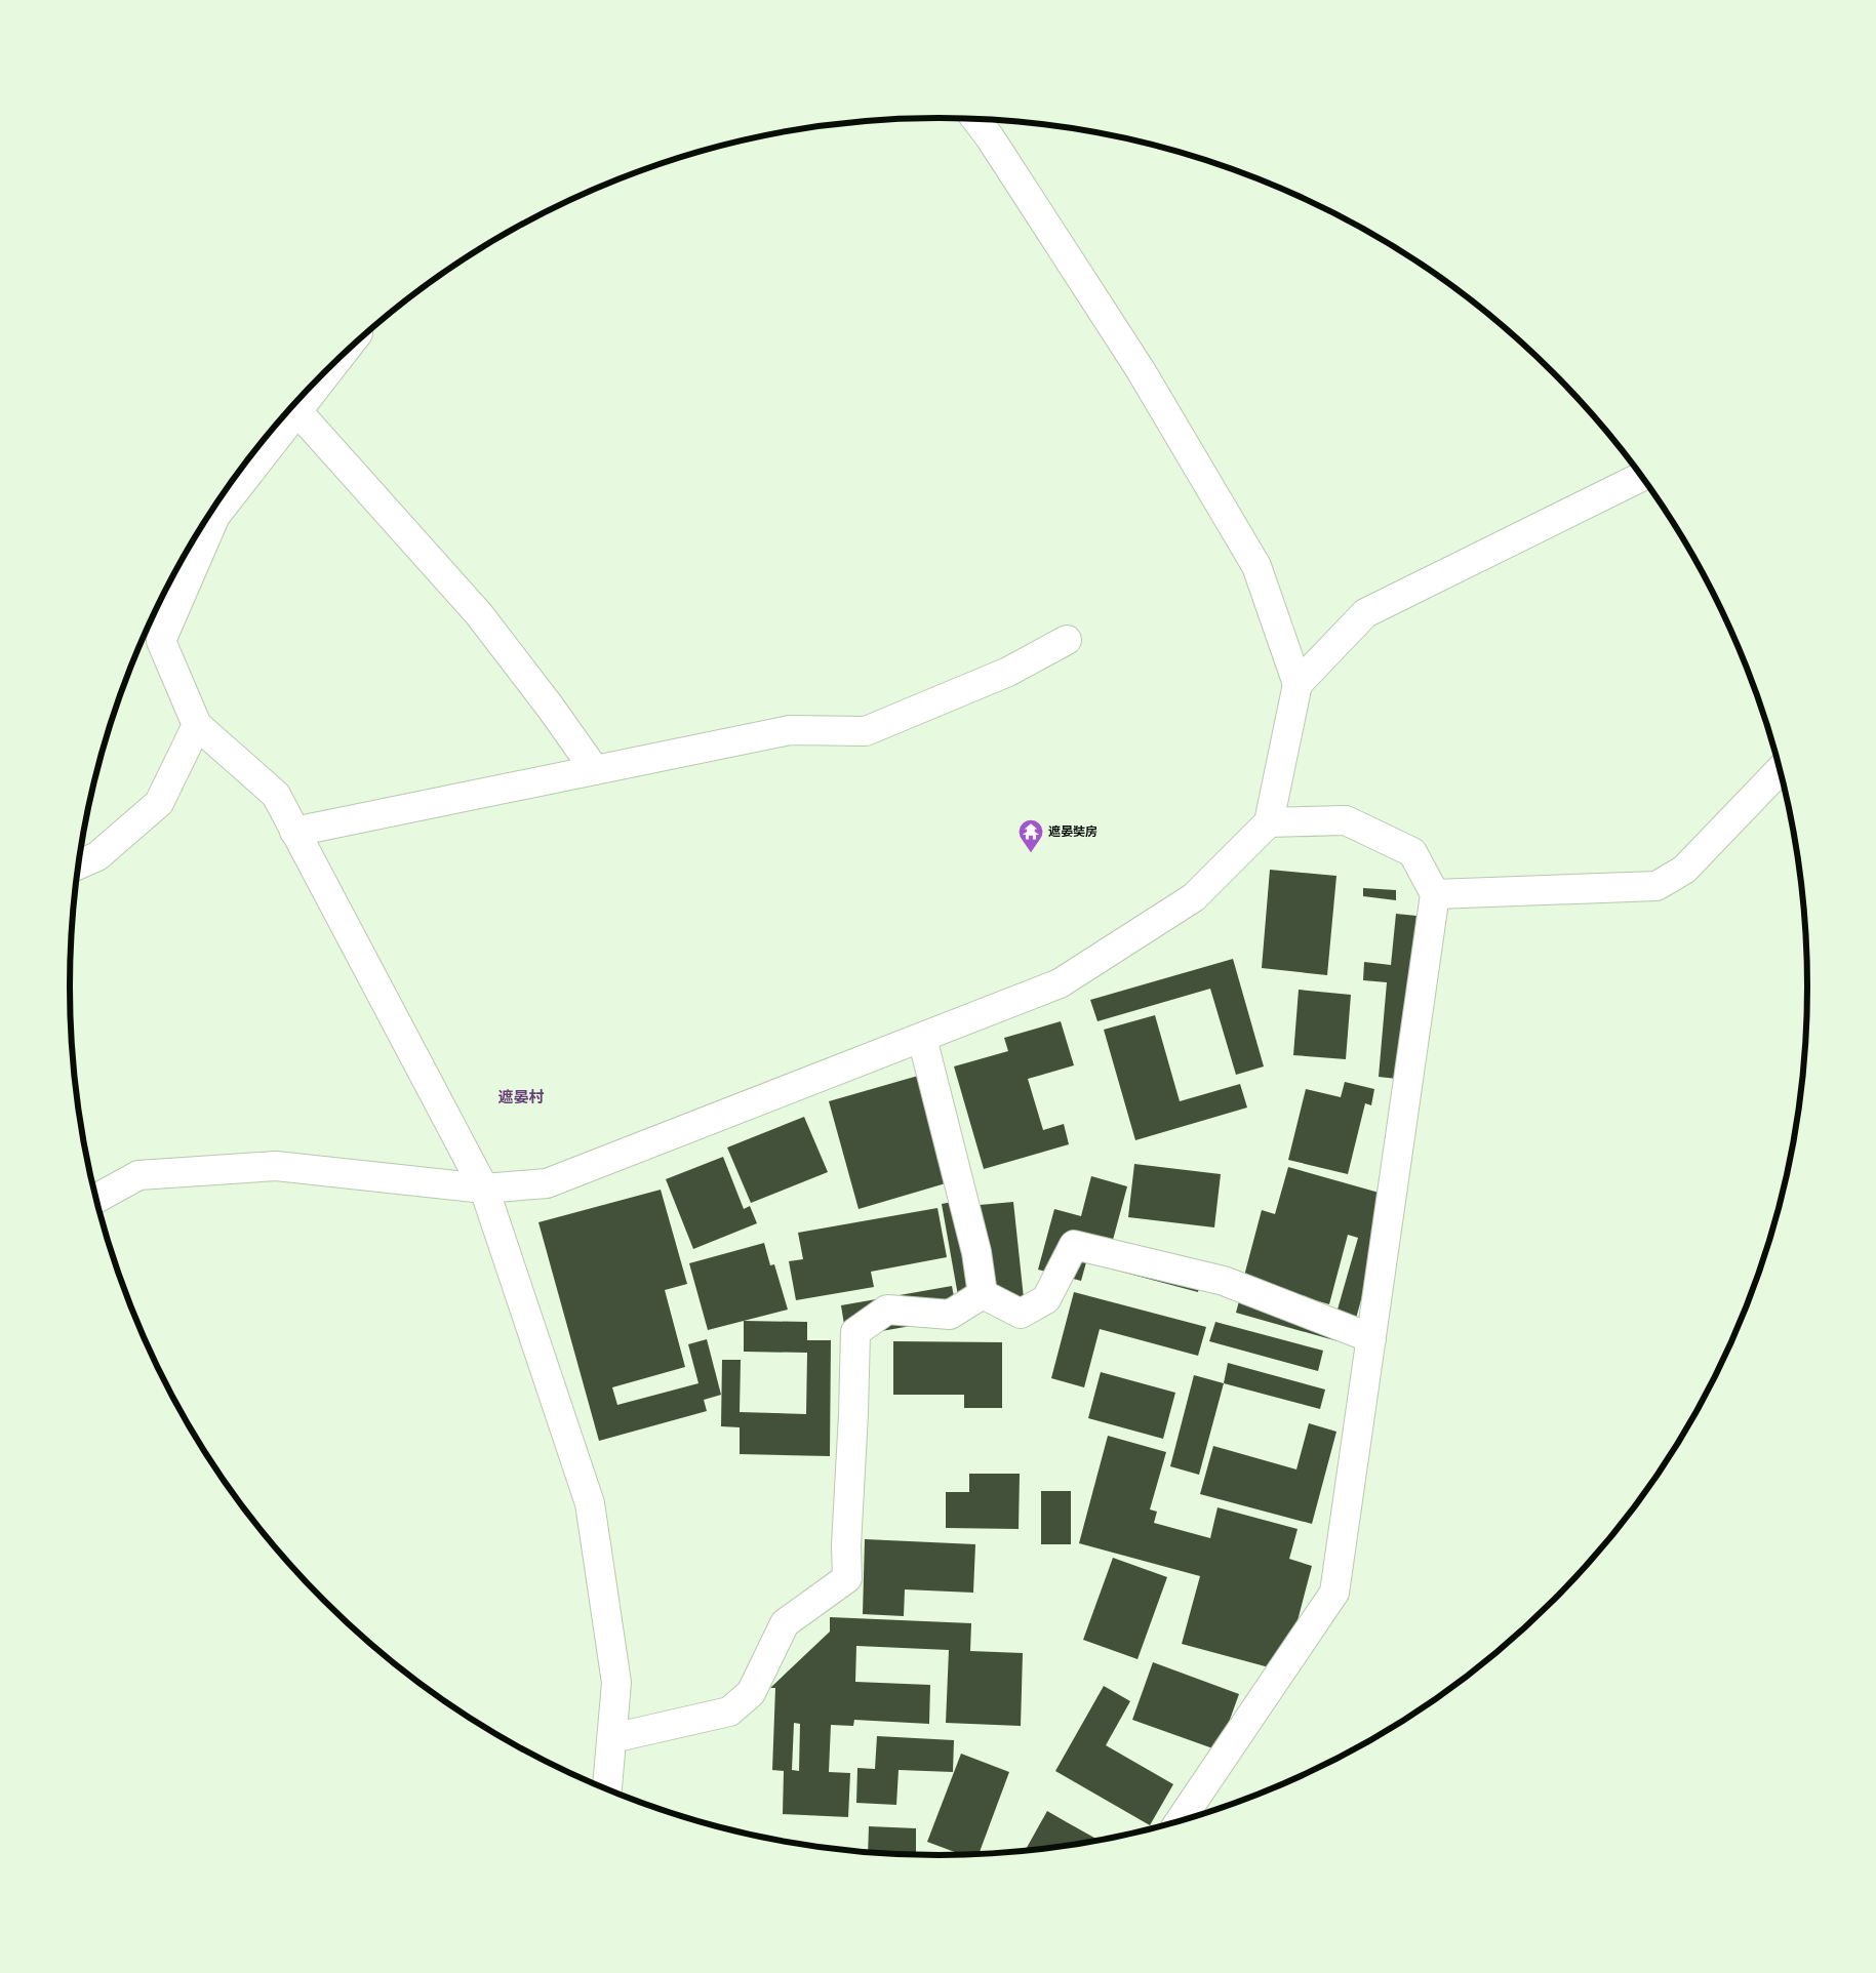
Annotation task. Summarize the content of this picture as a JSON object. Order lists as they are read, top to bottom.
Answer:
{
  "districts": ["遮晏村"],
  "places": {
    "temple": ["遮晏奘房"]
  }
}
